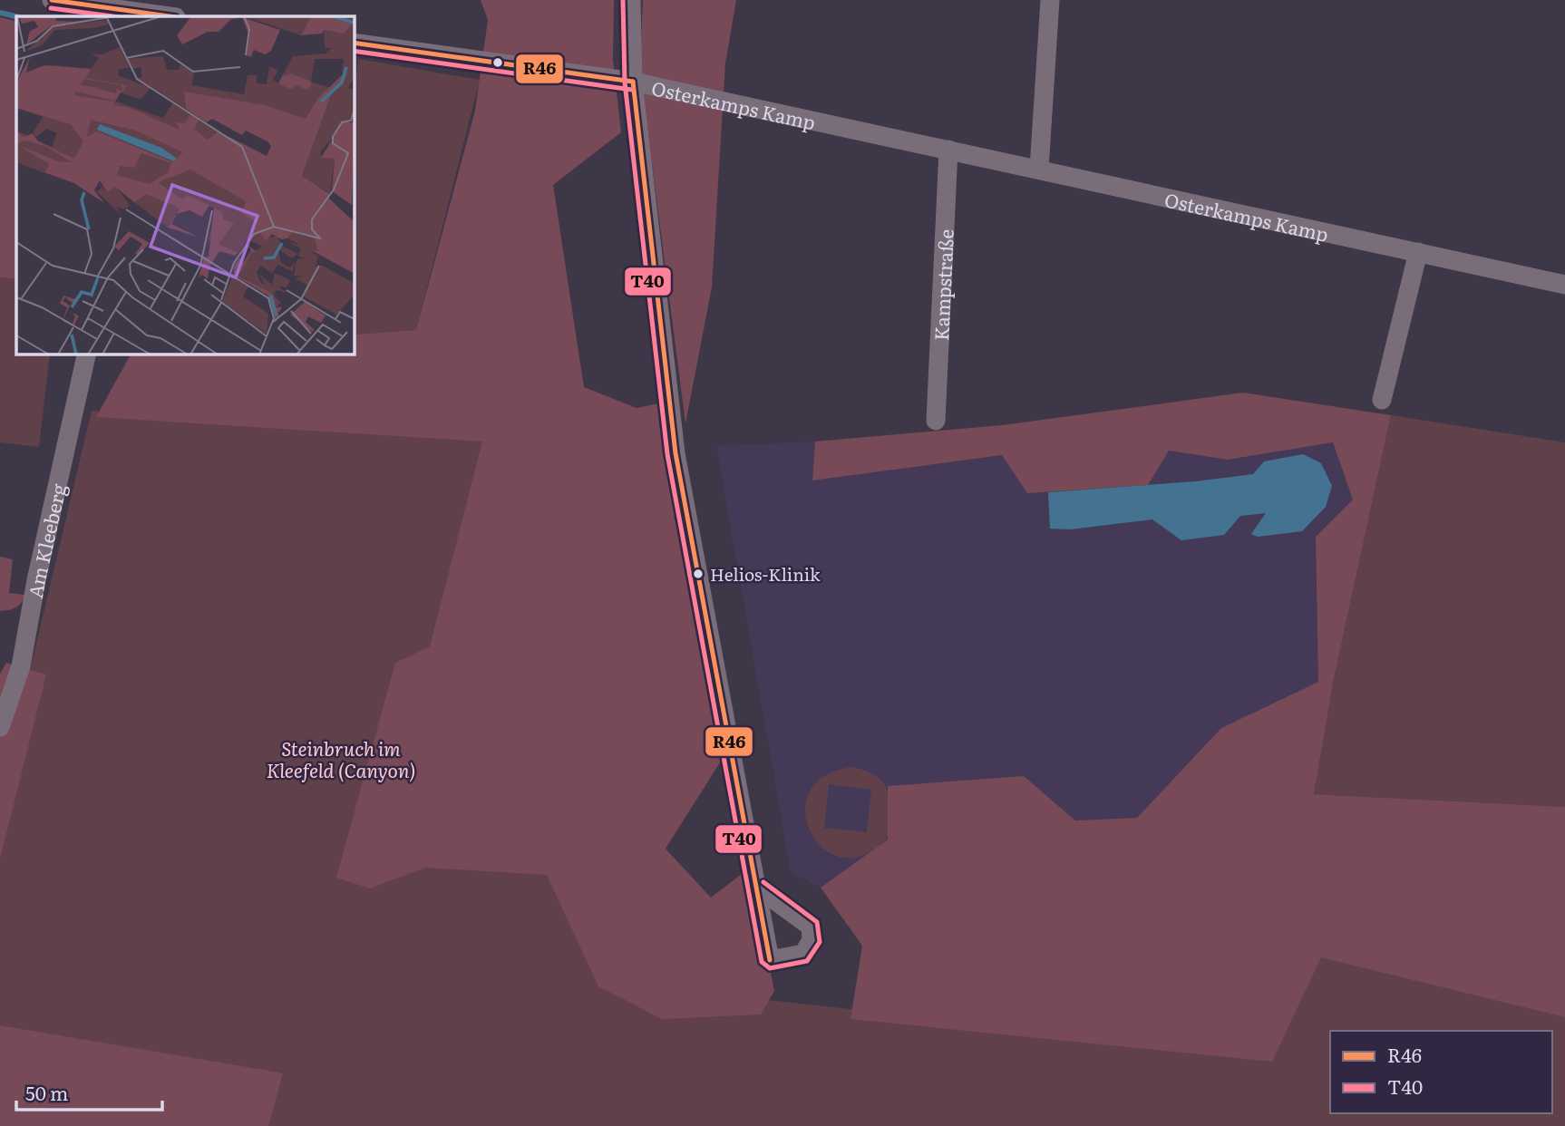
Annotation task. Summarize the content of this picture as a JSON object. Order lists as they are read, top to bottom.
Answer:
{
  "streets": {
    "street": ["Osterkamps Kamp", "Kampstraße", "Am Kleeberg"]
  },
  "crossings": [
    ["Osterkamps Kamp", "Kampstraße"]
  ],
  "parks": ["Steinbruch im Kleefeld (Canyon)"],
  "places": ["Helios-Klinik"],
  "lines": ["transit line R46", "transit line T40"],
  "legend": ["R46", "T40"],
  "scale_bar": "50 m"
}
